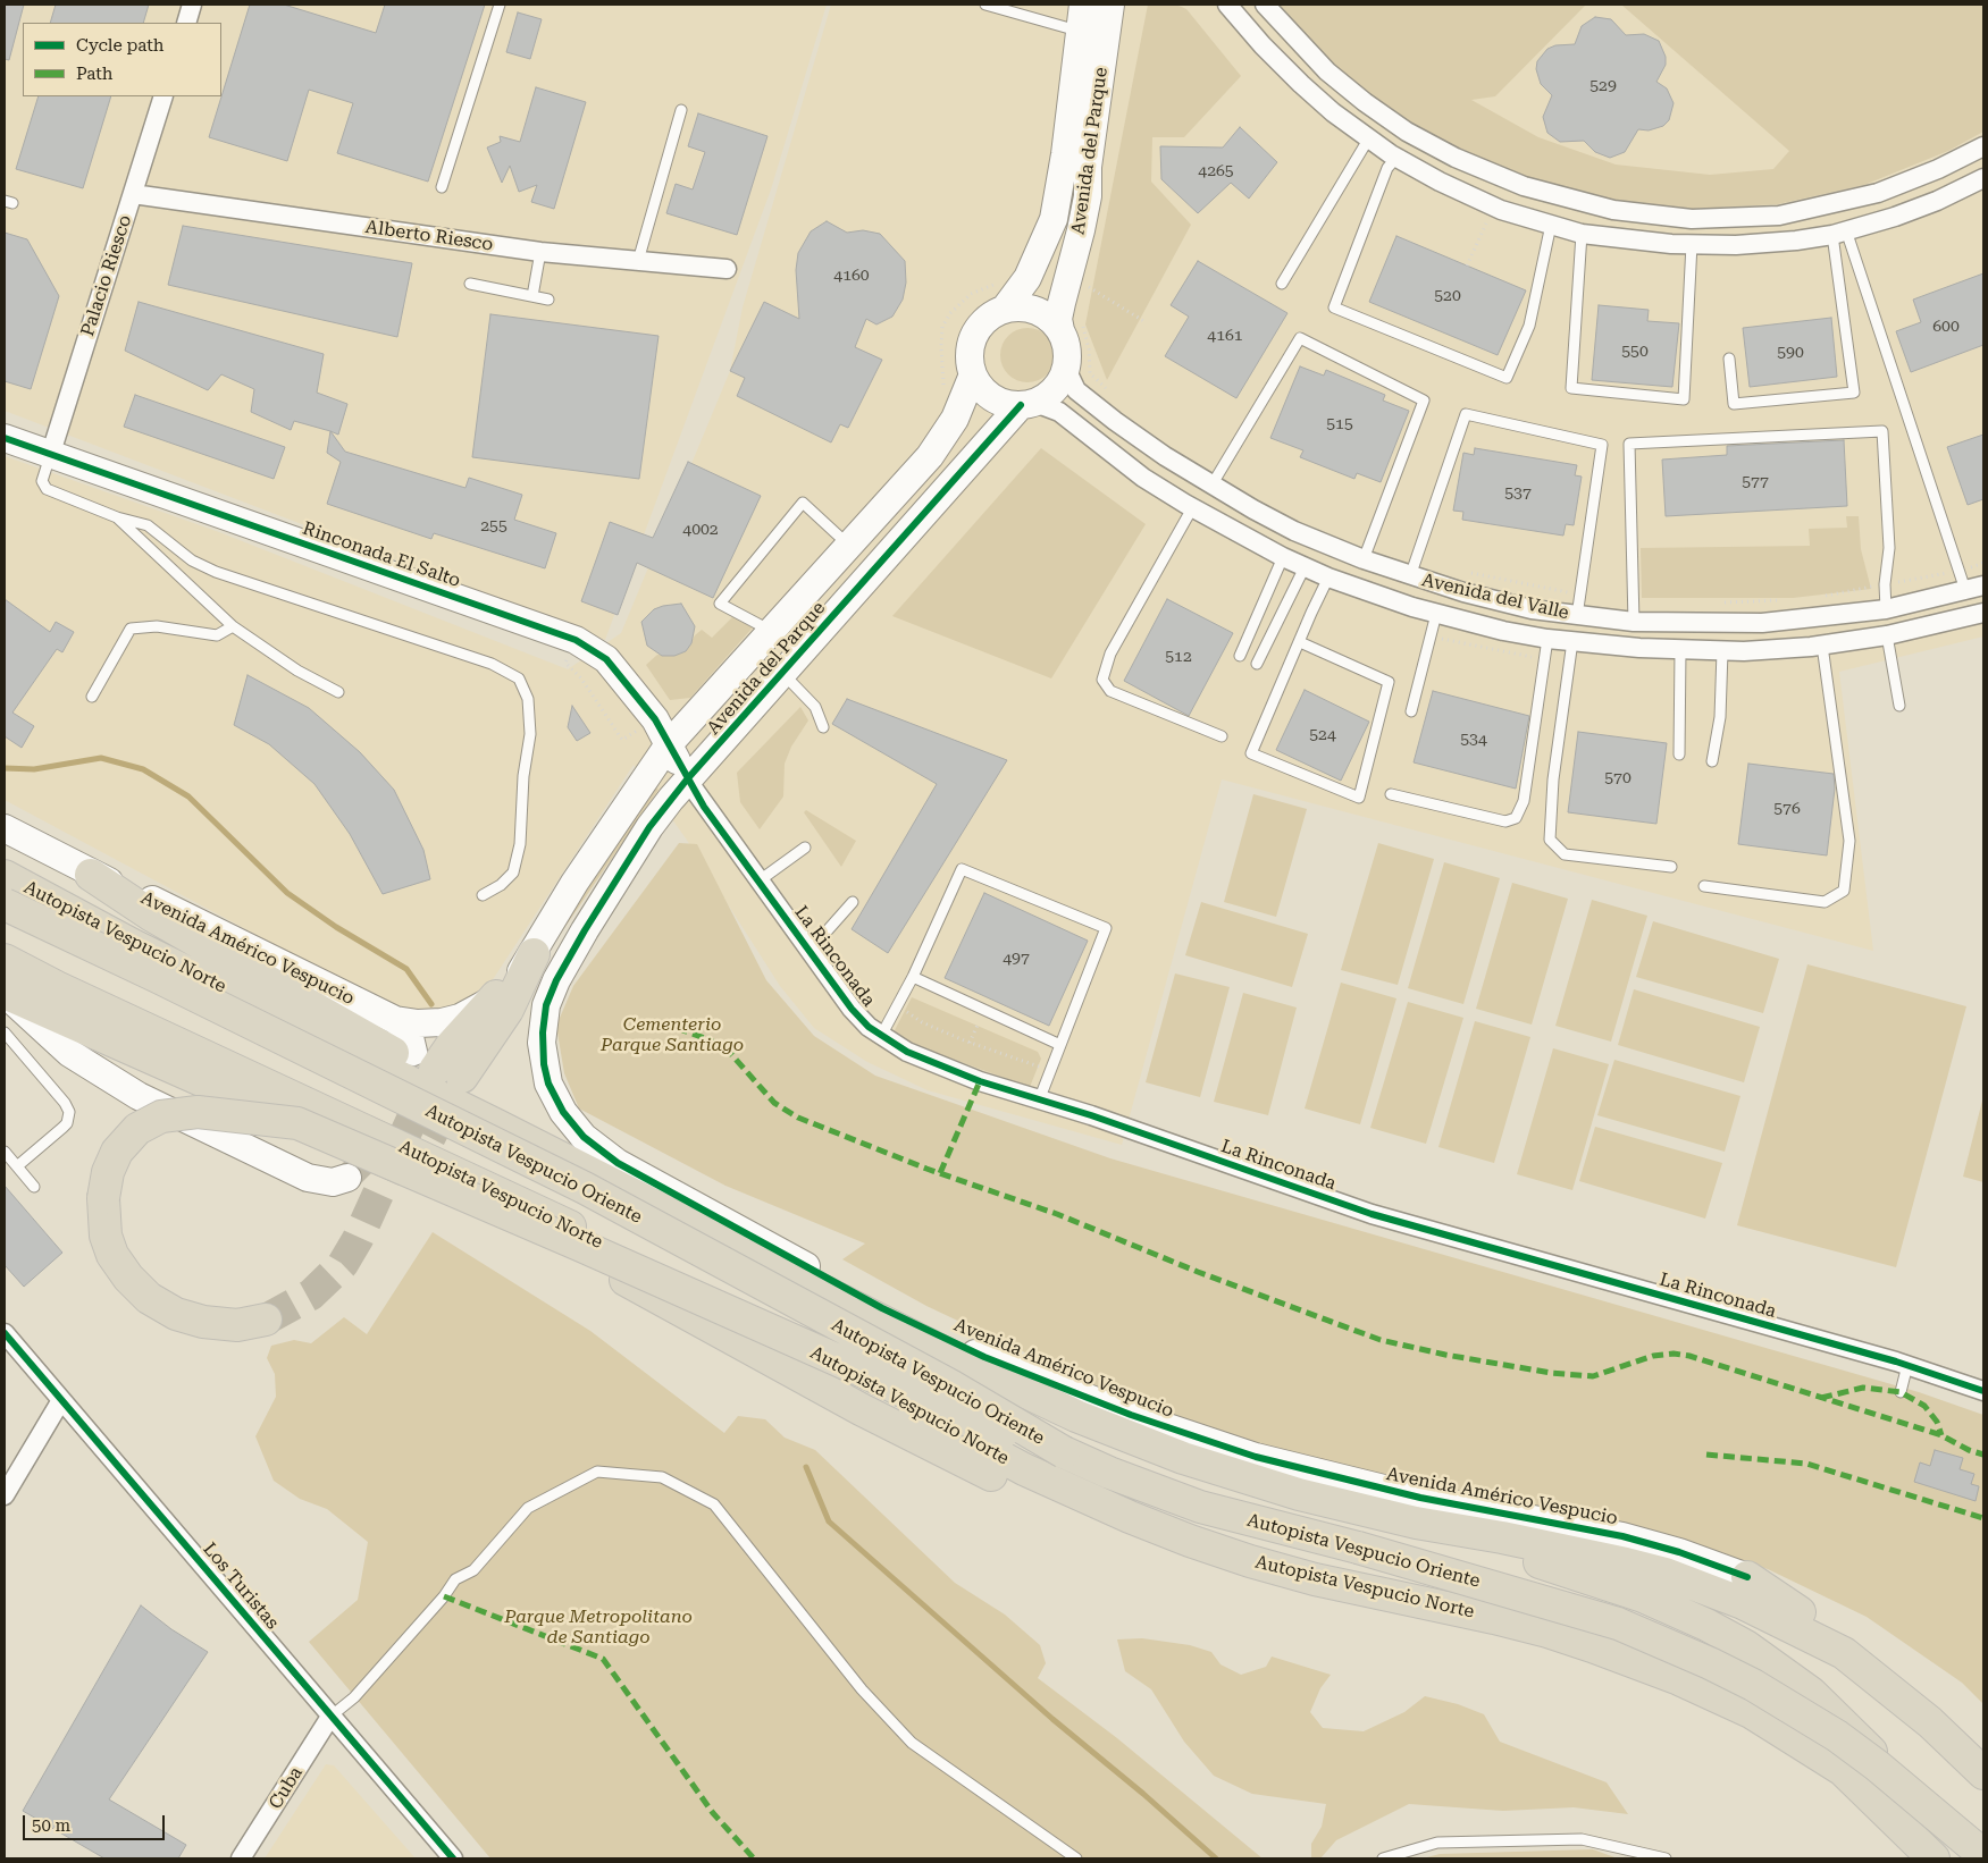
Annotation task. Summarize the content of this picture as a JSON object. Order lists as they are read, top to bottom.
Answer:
{
  "streets": {
    "highway": ["Autopista Vespucio Norte", "Autopista Vespucio Oriente"],
    "street": [
      "Avenida del Parque",
      "Alberto Riesco",
      "Palacio Riesco",
      "Rinconada El Salto",
      "Avenida del Valle",
      "Avenida Américo Vespucio",
      "La Rinconada",
      "Los Turistas",
      "Cuba"
    ]
  },
  "crossings": [
    ["Avenida del Parque", "Rinconada El Salto"],
    ["Avenida del Parque", "Avenida del Valle"],
    ["Avenida del Parque", "Avenida Américo Vespucio"],
    ["Avenida del Parque", "La Rinconada"],
    ["Alberto Riesco", "Palacio Riesco"],
    ["Palacio Riesco", "Rinconada El Salto"],
    ["Rinconada El Salto", "La Rinconada"],
    ["Autopista Vespucio Norte", "Autopista Vespucio Oriente"],
    ["Los Turistas", "Cuba"]
  ],
  "parks": ["Cementerio Parque Santiago", "Parque Metropolitano de Santiago"],
  "house_numbers": [
    "529",
    "4265",
    "4160",
    "520",
    "600",
    "4161",
    "550",
    "590",
    "515",
    "577",
    "537",
    "255",
    "4002",
    "512",
    "524",
    "534",
    "570",
    "576",
    "497"
  ],
  "legend": ["Cycle path", "Path"],
  "scale_bar": "50 m"
}
